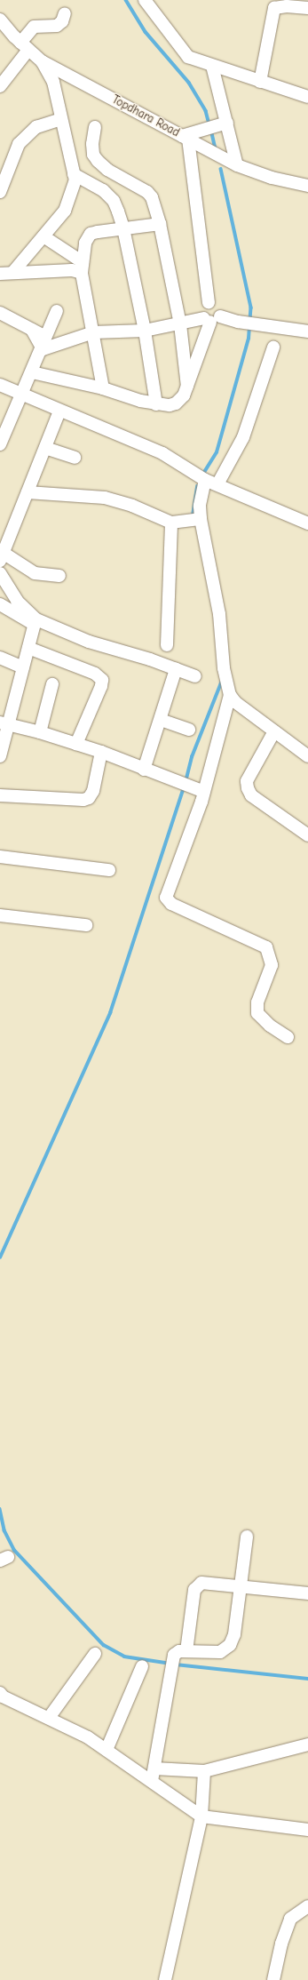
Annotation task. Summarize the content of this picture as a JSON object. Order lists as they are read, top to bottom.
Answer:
{
  "streets": {
    "street": ["Topdhara Road"]
  }
}
